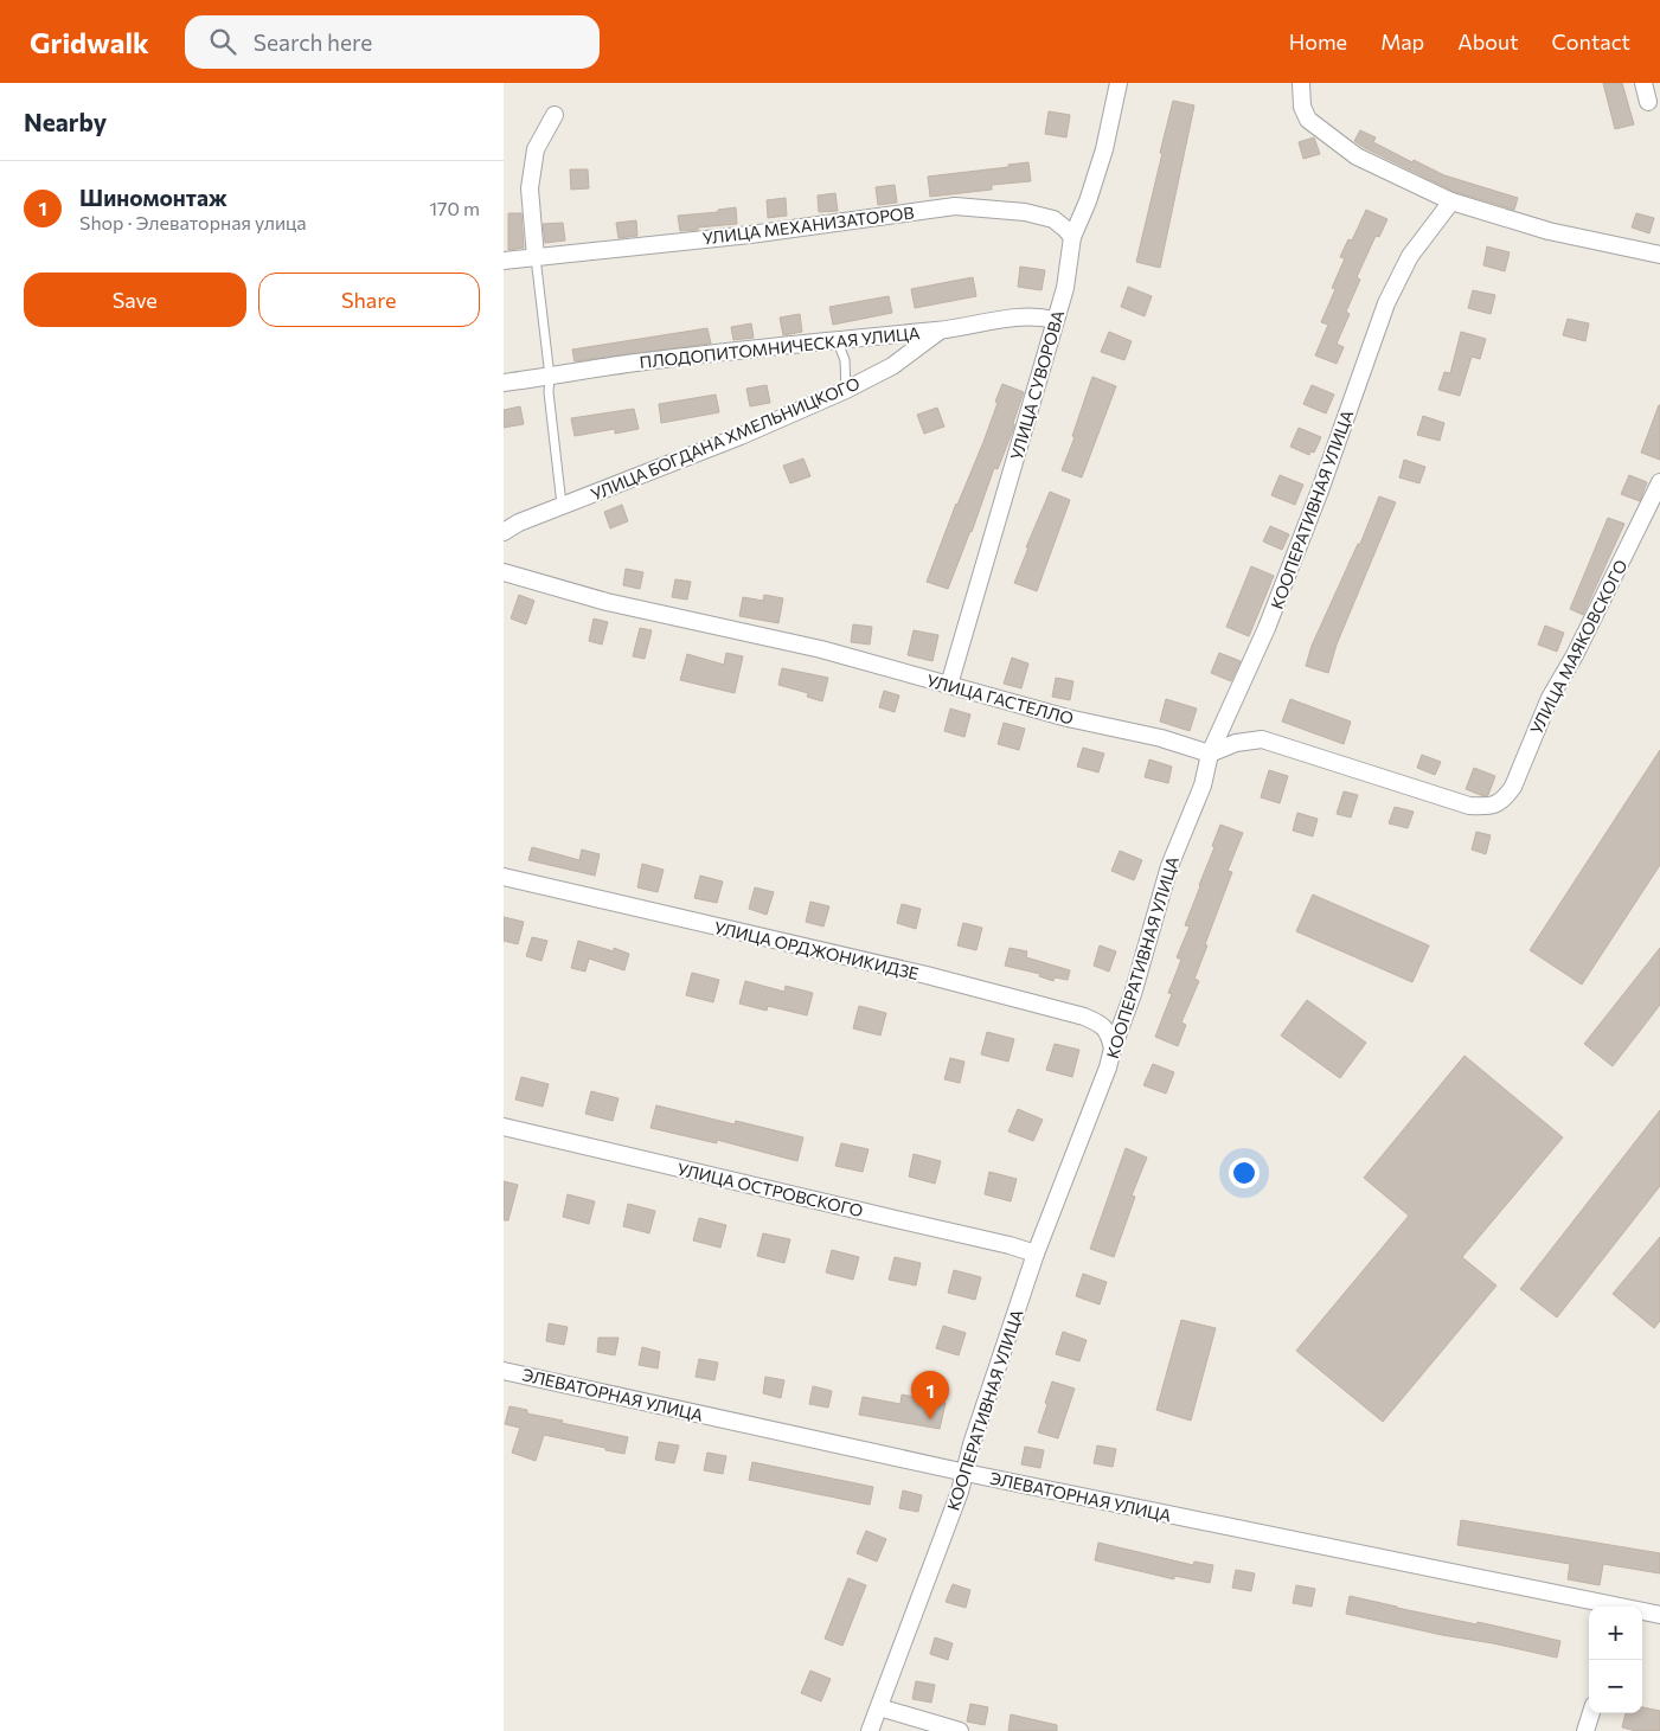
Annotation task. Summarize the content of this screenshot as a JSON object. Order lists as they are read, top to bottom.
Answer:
{
  "streets": {
    "street": [
      "УЛИЦА МЕХАНИЗАТОРОВ",
      "ПЛОДОПИТОМНИЧЕСКАЯ УЛИЦА",
      "УЛИЦА СУВОРОВА",
      "УЛИЦА БОГДАНА ХМЕЛЬНИЦКОГО",
      "КООПЕРАТИВНАЯ УЛИЦА",
      "УЛИЦА МАЯКОВСКОГО",
      "УЛИЦА ГАСТЕЛЛО",
      "УЛИЦА ОРДЖОНИКИДЗЕ",
      "УЛИЦА ОСТРОВСКОГО",
      "ЭЛЕВАТОРНАЯ УЛИЦА"
    ]
  },
  "crossings": [
    ["УЛИЦА МЕХАНИЗАТОРОВ", "УЛИЦА СУВОРОВА"],
    ["ПЛОДОПИТОМНИЧЕСКАЯ УЛИЦА", "УЛИЦА СУВОРОВА"],
    ["ПЛОДОПИТОМНИЧЕСКАЯ УЛИЦА", "УЛИЦА БОГДАНА ХМЕЛЬНИЦКОГО"],
    ["УЛИЦА СУВОРОВА", "УЛИЦА ГАСТЕЛЛО"],
    ["КООПЕРАТИВНАЯ УЛИЦА", "УЛИЦА МАЯКОВСКОГО"],
    ["КООПЕРАТИВНАЯ УЛИЦА", "УЛИЦА ГАСТЕЛЛО"],
    ["КООПЕРАТИВНАЯ УЛИЦА", "УЛИЦА ОРДЖОНИКИДЗЕ"],
    ["КООПЕРАТИВНАЯ УЛИЦА", "УЛИЦА ОСТРОВСКОГО"],
    ["КООПЕРАТИВНАЯ УЛИЦА", "ЭЛЕВАТОРНАЯ УЛИЦА"],
    ["УЛИЦА МАЯКОВСКОГО", "УЛИЦА ГАСТЕЛЛО"]
  ],
  "page": {
    "header": "Gridwalk",
    "search": "Search here",
    "nav": [
      "Home",
      "Map",
      "About",
      "Contact"
    ],
    "heading": "Nearby",
    "list": [
      {
        "mark": "1",
        "name": "Шиномонтаж",
        "note": "Shop · Элеваторная улица",
        "value": "170 m"
      }
    ],
    "buttons": ["Save", "Share"],
    "pins": "1",
    "map_buttons": ["+", "−"]
  }
}
